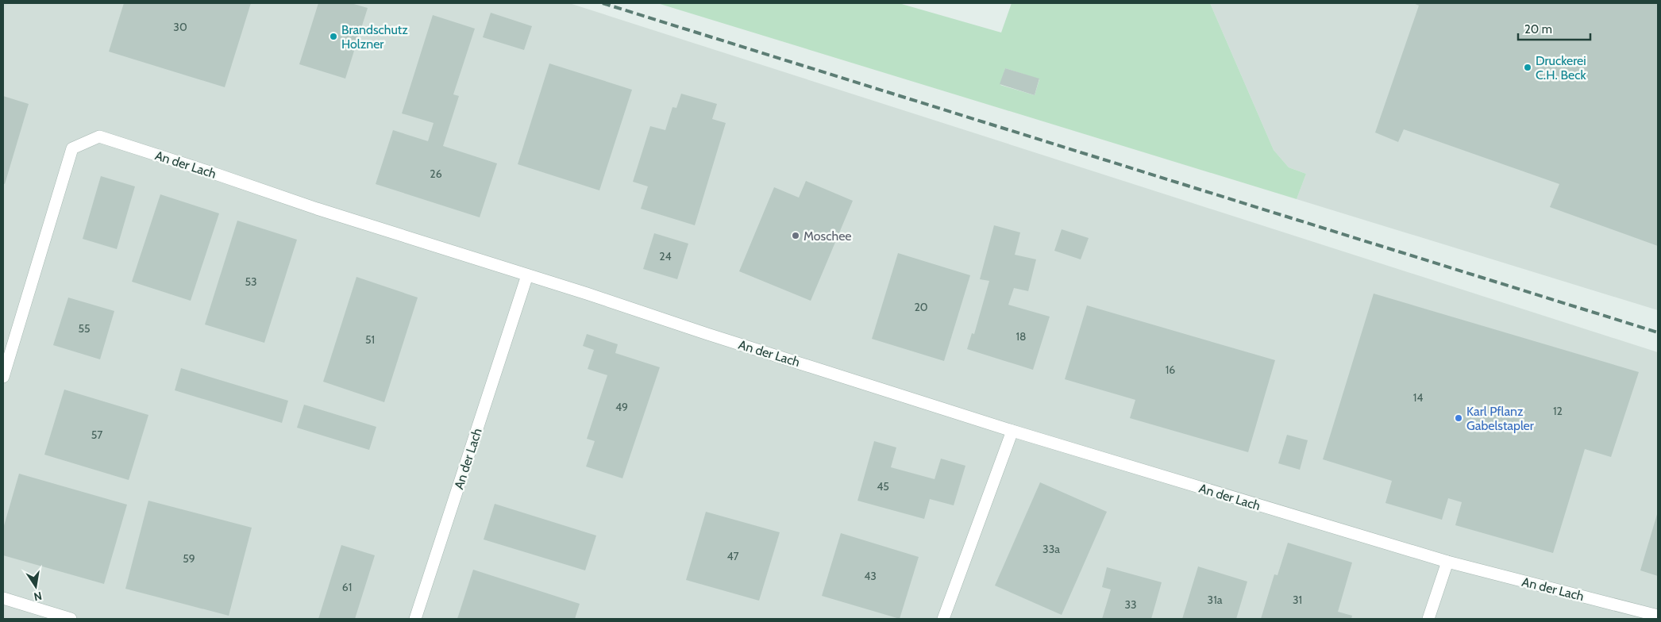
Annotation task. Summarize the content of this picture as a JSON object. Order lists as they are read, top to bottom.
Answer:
{
  "streets": {
    "street": ["An der Lach"]
  },
  "places": [
    "Brandschutz Holzner",
    "Druckerei C.H. Beck",
    "Moschee",
    "Karl Pflanz Gabelstapler"
  ],
  "house_numbers": [
    "30",
    "26",
    "24",
    "53",
    "20",
    "55",
    "18",
    "51",
    "16",
    "14",
    "49",
    "12",
    "57",
    "45",
    "33a",
    "47",
    "59",
    "43",
    "61",
    "31a",
    "31",
    "33"
  ],
  "scale_bar": "20 m",
  "north": "bottom"
}
